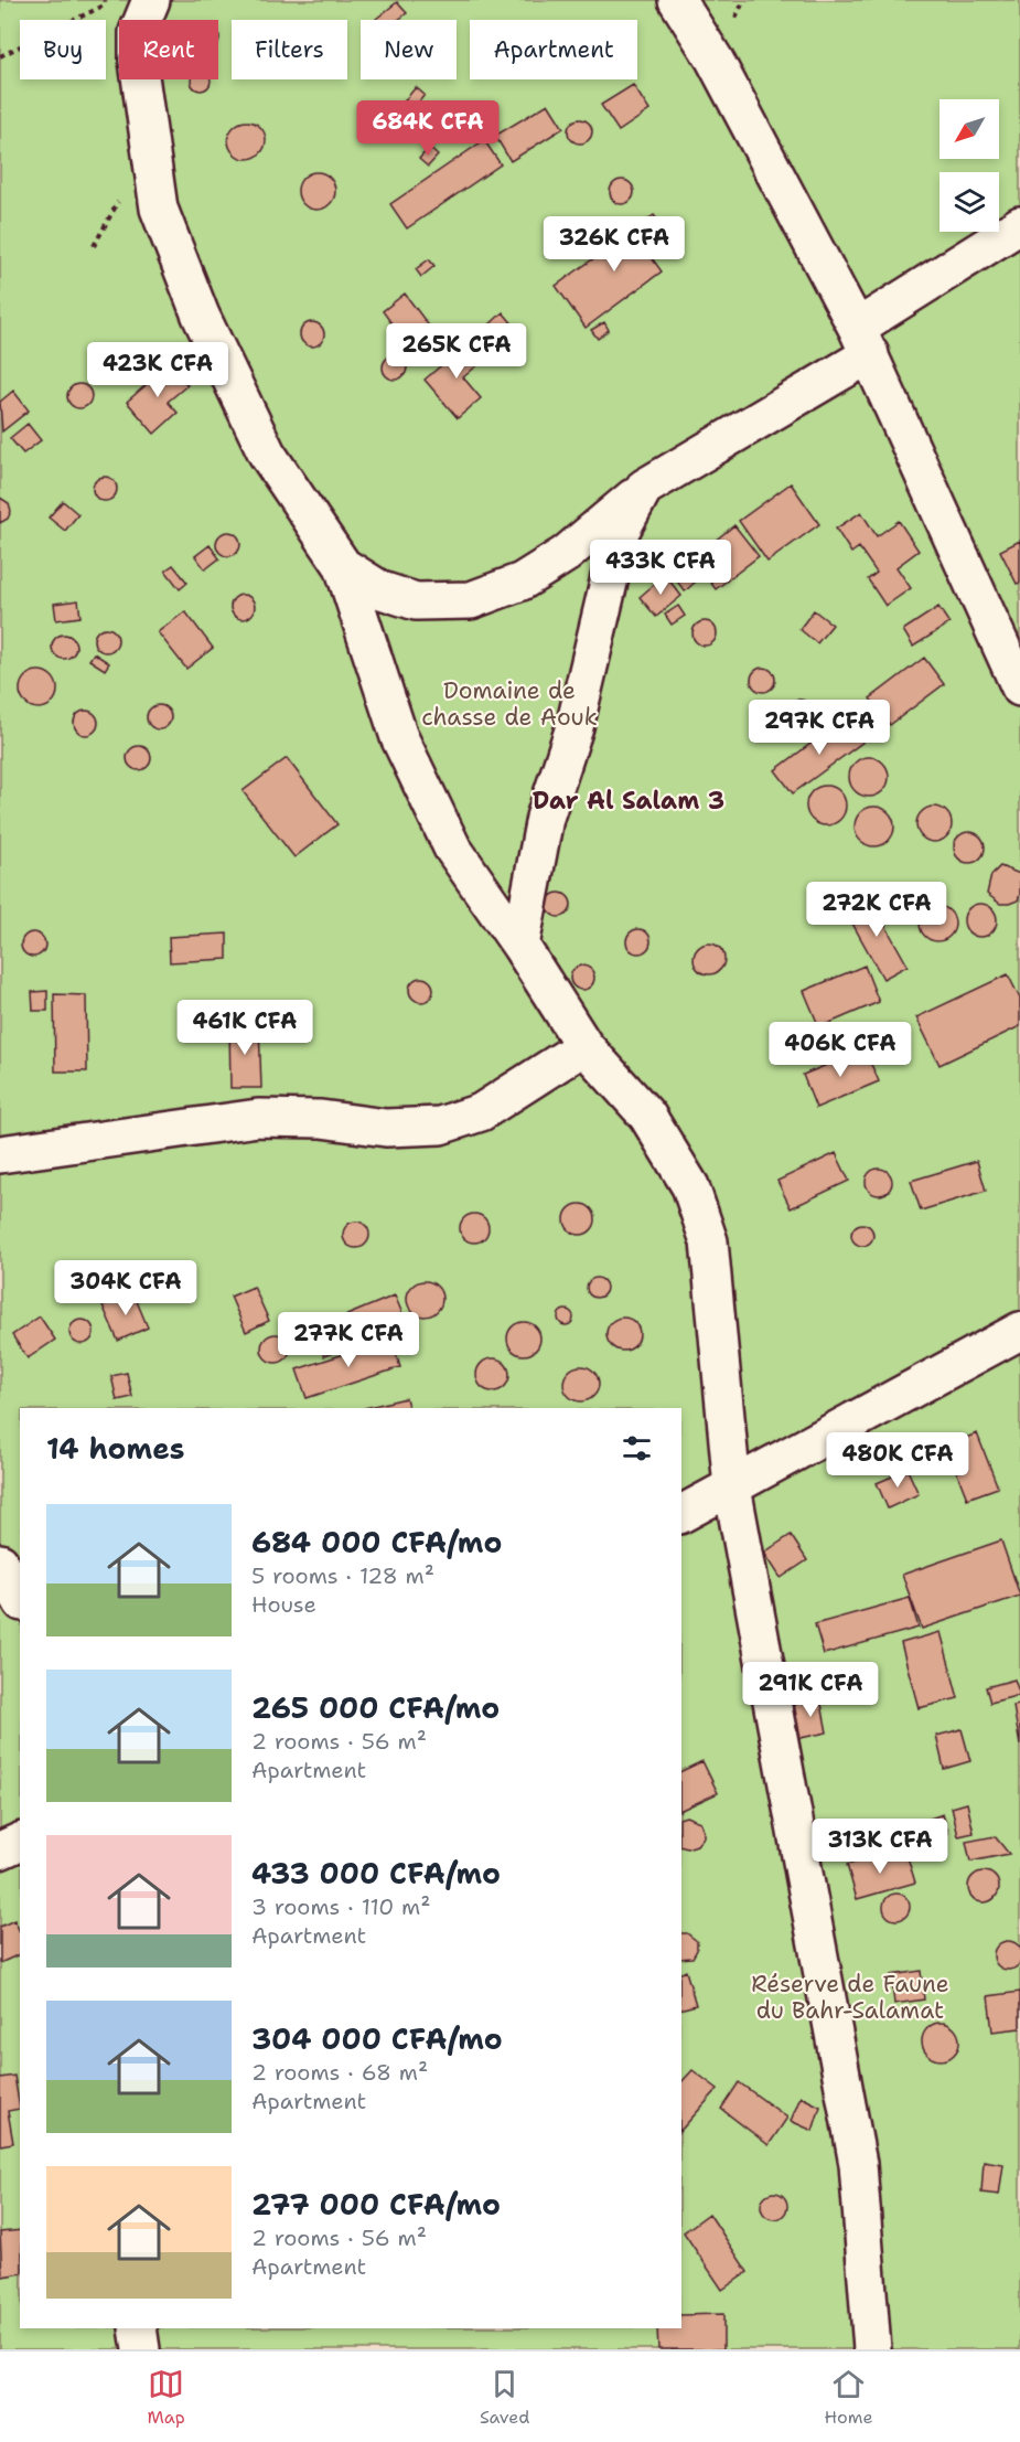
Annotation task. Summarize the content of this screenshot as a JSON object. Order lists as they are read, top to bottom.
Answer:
{
  "districts": ["Dar Al Salam 3"],
  "parks": ["Domaine de chasse de Aouk", "Réserve de Faune du Bahr-Salamat"],
  "north": "bottom left",
  "page": {
    "chip": [
      "Buy",
      "Rent",
      "Filters",
      "New",
      "Apartment"
    ],
    "price": [
      "684K CFA",
      "326K CFA",
      "265K CFA",
      "423K CFA",
      "433K CFA",
      "297K CFA",
      "272K CFA",
      "461K CFA",
      "406K CFA",
      "304K CFA",
      "277K CFA",
      "480K CFA",
      "291K CFA",
      "313K CFA"
    ],
    "heading": "14 homes",
    "list": [
      {
        "name": "684 000 CFA/mo",
        "note": "5 rooms · 128 m² · House"
      },
      {
        "name": "265 000 CFA/mo",
        "note": "2 rooms · 56 m² · Apartment"
      },
      {
        "name": "433 000 CFA/mo",
        "note": "3 rooms · 110 m² · Apartment"
      },
      {
        "name": "304 000 CFA/mo",
        "note": "2 rooms · 68 m² · Apartment"
      },
      {
        "name": "277 000 CFA/mo",
        "note": "2 rooms · 56 m² · Apartment"
      }
    ],
    "tabs": ["Map", "Saved", "Home"]
  }
}
